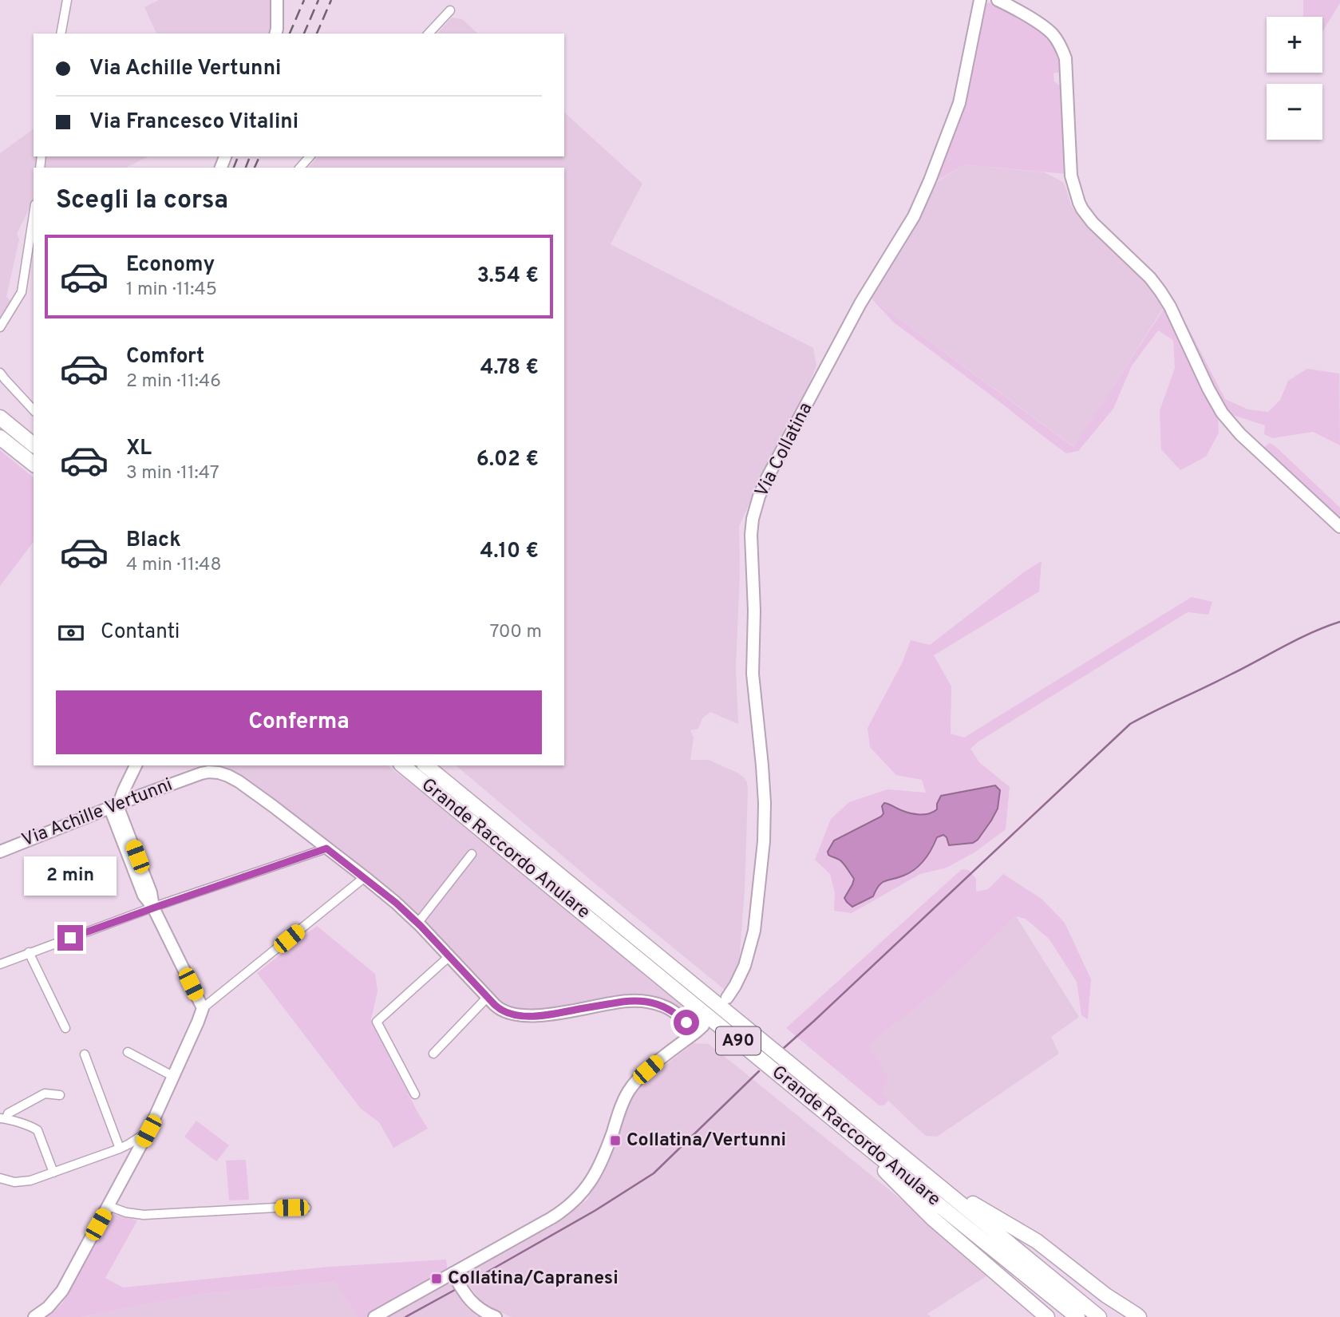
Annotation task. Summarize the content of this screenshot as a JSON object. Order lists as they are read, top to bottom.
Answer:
{
  "streets": {
    "highway": ["Grande Raccordo Anulare", "A90"],
    "street": ["Via Collatina", "Via Achille Vertunni"]
  },
  "places": {
    "transit": ["Collatina/Vertunni", "Collatina/Capranesi"]
  },
  "page": {
    "map_buttons": ["+", "−"],
    "banner": ["Via Achille Vertunni", "Via Francesco Vitalini"],
    "heading": "Scegli la corsa",
    "list": [
      {
        "name": "Economy",
        "note": "1 min · 11:45",
        "value": "3.54 €"
      },
      {
        "name": "Comfort",
        "note": "2 min · 11:46",
        "value": "4.78 €"
      },
      {
        "name": "XL",
        "note": "3 min · 11:47",
        "value": "6.02 €"
      },
      {
        "name": "Black",
        "note": "4 min · 11:48",
        "value": "4.10 €"
      }
    ],
    "pay": ["Contanti", "700 m"],
    "buttons": "Conferma",
    "bubble": "2 min"
  }
}
